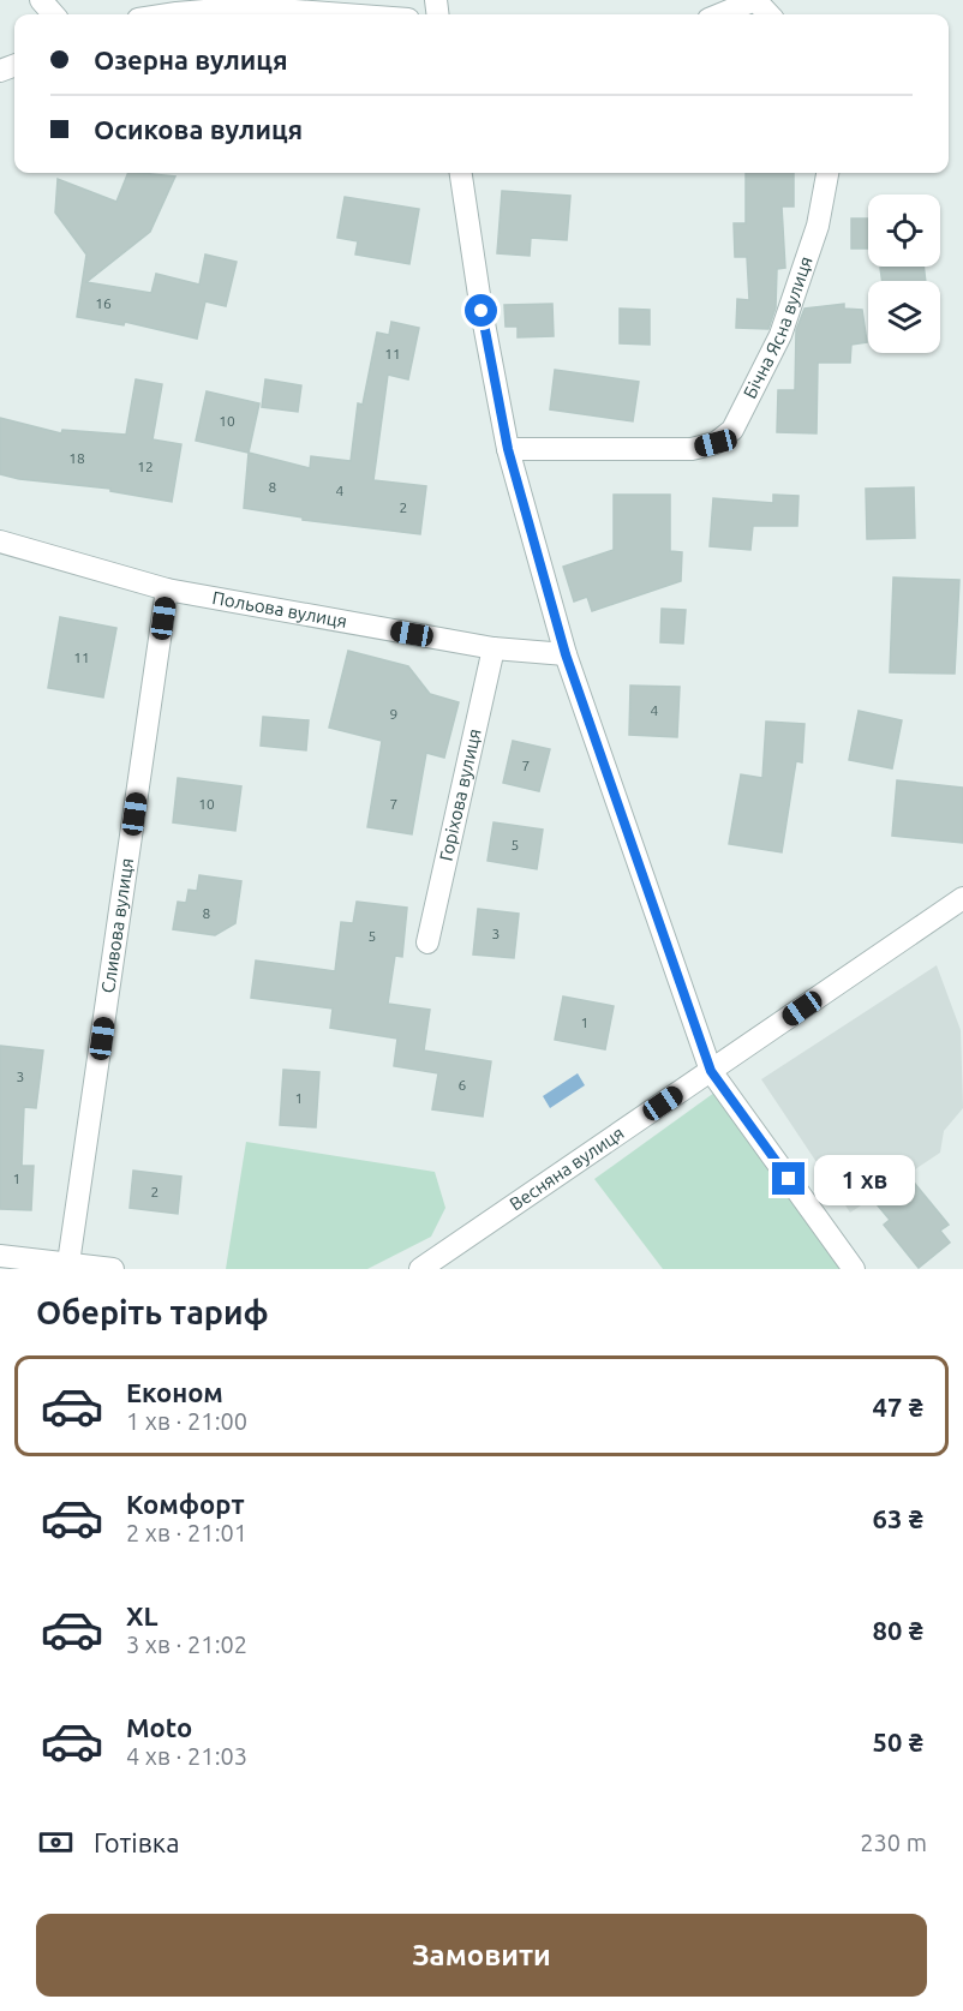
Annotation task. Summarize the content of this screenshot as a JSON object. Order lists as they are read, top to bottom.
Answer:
{
  "streets": {
    "street": [
      "Бічна Ясна вулиця",
      "Польова вулиця",
      "Горіхова вулиця",
      "Сливова вулиця",
      "Весняна вулиця"
    ]
  },
  "crossings": [
    ["Польова вулиця", "Горіхова вулиця"],
    ["Польова вулиця", "Сливова вулиця"]
  ],
  "house_numbers": [
    "16",
    "11",
    "10",
    "18",
    "12",
    "8",
    "4",
    "2",
    "11",
    "4",
    "9",
    "7",
    "10",
    "7",
    "5",
    "8",
    "3",
    "5",
    "1",
    "3",
    "6",
    "1",
    "1",
    "2"
  ],
  "page": {
    "banner": ["Озерна вулиця", "Осикова вулиця"],
    "bubble": "1 хв",
    "heading": "Оберіть тариф",
    "list": [
      {
        "name": "Економ",
        "note": "1 хв · 21:00",
        "value": "47 ₴"
      },
      {
        "name": "Комфорт",
        "note": "2 хв · 21:01",
        "value": "63 ₴"
      },
      {
        "name": "XL",
        "note": "3 хв · 21:02",
        "value": "80 ₴"
      },
      {
        "name": "Moto",
        "note": "4 хв · 21:03",
        "value": "50 ₴"
      }
    ],
    "pay": ["Готівка", "230 m"],
    "buttons": "Замовити"
  }
}
